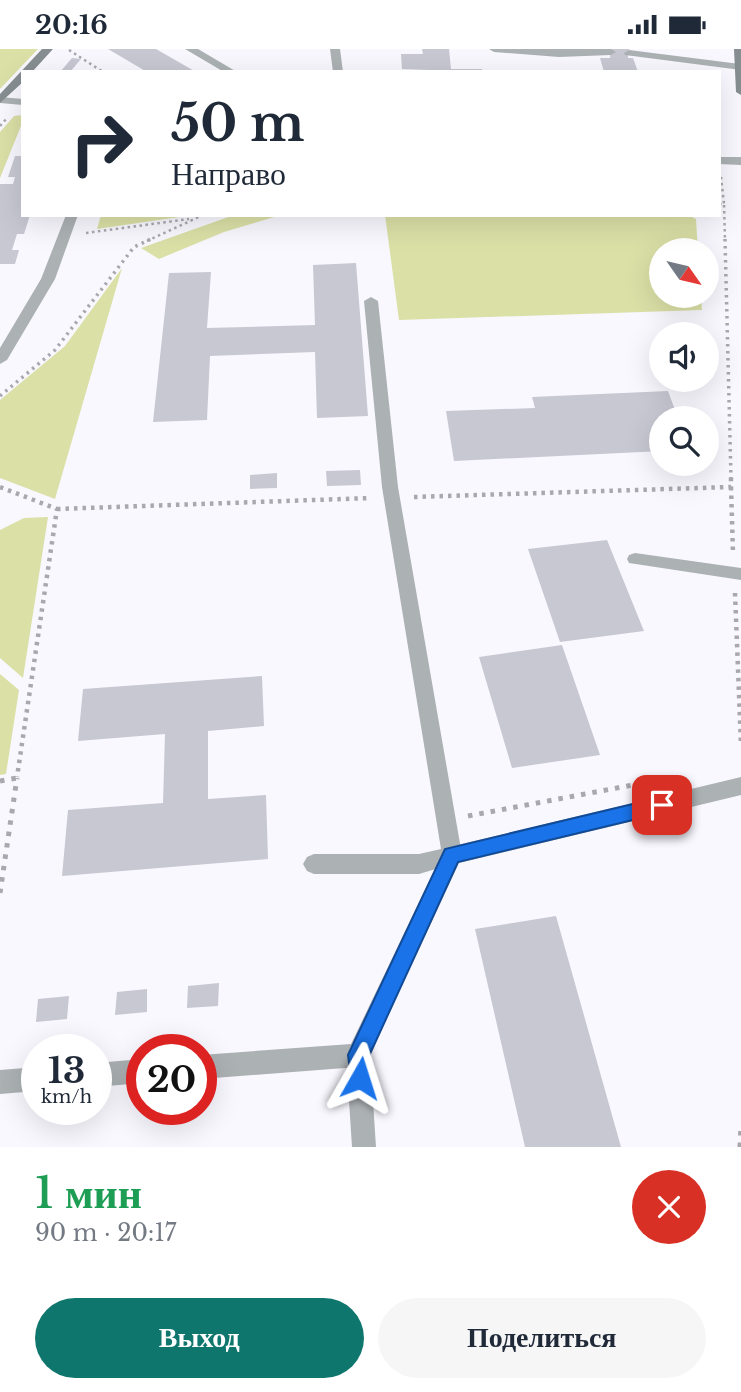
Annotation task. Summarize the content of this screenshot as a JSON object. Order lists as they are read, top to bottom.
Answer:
{
  "north": "bottom right",
  "page": {
    "status": "20:16",
    "turn": ["50 m", "Направо"],
    "speed": "13 km/h",
    "limit": "20",
    "heading": ["1 мин", "90 m · 20:17"],
    "buttons": ["Выход", "Поделиться"]
  }
}
